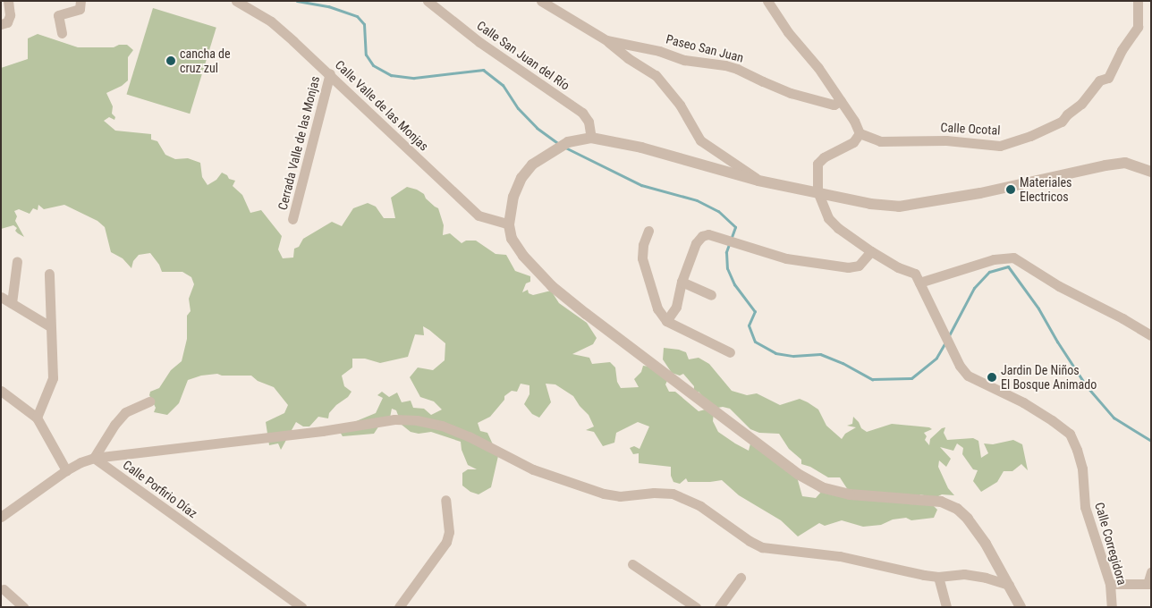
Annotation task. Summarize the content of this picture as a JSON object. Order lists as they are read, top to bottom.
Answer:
{
  "streets": {
    "street": [
      "Paseo San Juan",
      "Calle San Juan del Río",
      "Calle Valle de las Monjas",
      "Calle Ocotal",
      "Cerrada Valle de las Monjas",
      "Calle Porfirio Díaz",
      "Calle Corregidora"
    ]
  },
  "crossings": [
    ["Calle Valle de las Monjas", "Cerrada Valle de las Monjas"]
  ],
  "places": ["cancha de cruz zul", "Materiales Electricos", "Jardin De Niños El Bosque Animado"]
}
